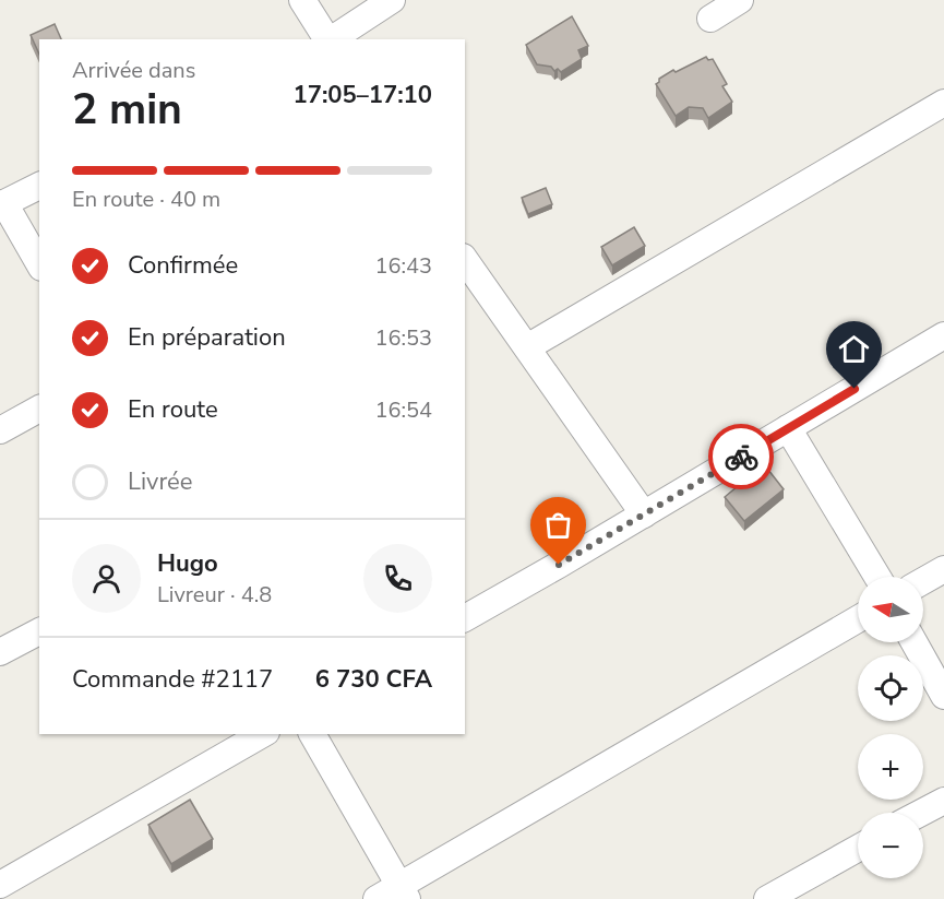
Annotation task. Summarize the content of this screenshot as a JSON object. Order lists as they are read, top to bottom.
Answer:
{
  "north": "left",
  "page": {
    "heading": ["2 min", "Arrivée dans", "17:05–17:10"],
    "panel": [
      "Hugo",
      "Livreur · 4.8",
      "Commande #2117",
      "6 730 CFA"
    ],
    "bar": "En route · 40 m",
    "list": [
      ["Confirmée", "16:43"],
      ["En préparation", "16:53"],
      ["En route", "16:54"],
      "Livrée"
    ],
    "map_buttons": ["+", "−"]
  }
}
